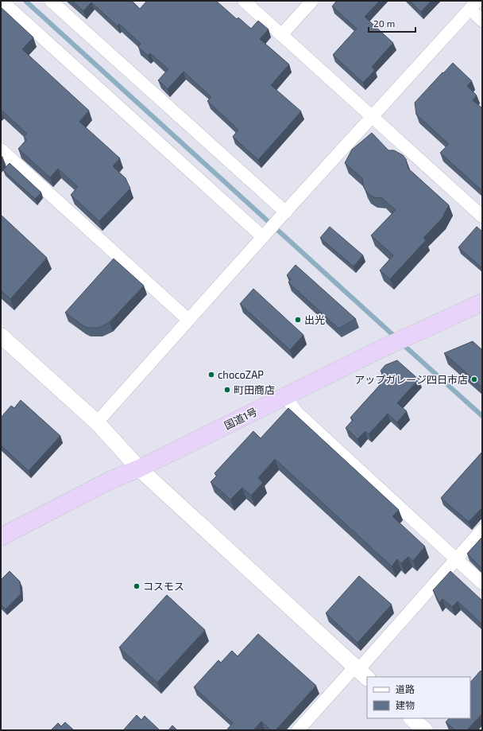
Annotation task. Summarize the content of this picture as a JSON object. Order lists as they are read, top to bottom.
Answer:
{
  "streets": {
    "highway": ["国道1号"]
  },
  "places": [
    "出光",
    "chocoZAP",
    "アップガレージ四日市店",
    "町田商店",
    "コスモス"
  ],
  "legend": ["道路", "建物"],
  "scale_bar": "20 m"
}
